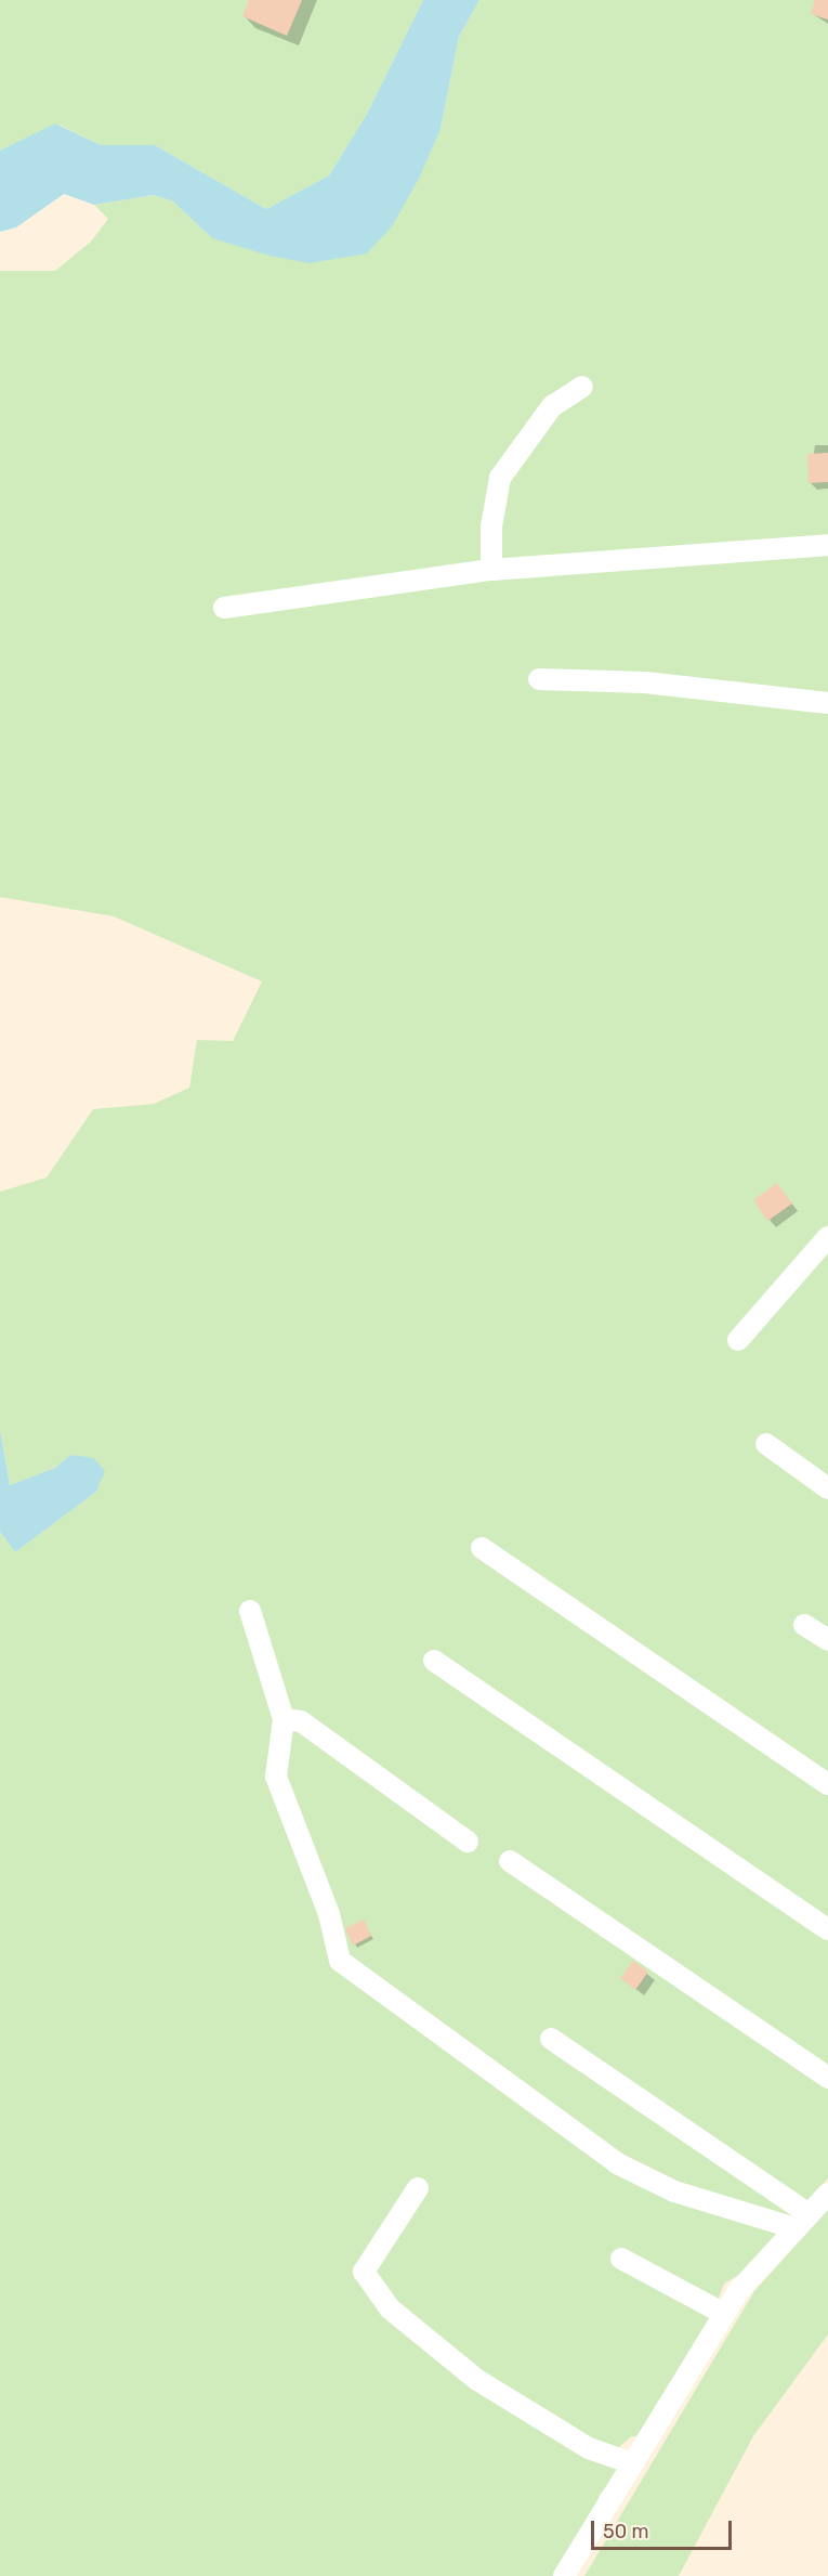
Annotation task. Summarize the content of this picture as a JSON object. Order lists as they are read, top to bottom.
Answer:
{
  "scale_bar": "50 m"
}
